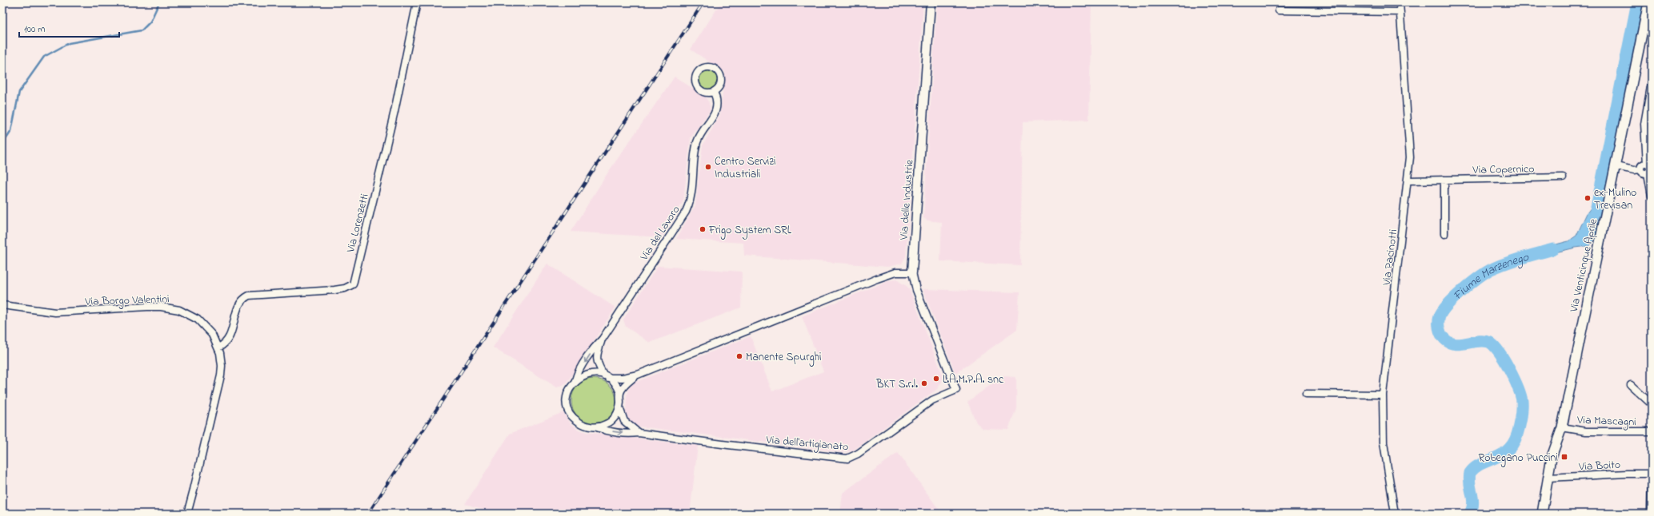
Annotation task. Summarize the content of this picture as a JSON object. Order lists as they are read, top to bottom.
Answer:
{
  "streets": {
    "main road": ["Via Venticinque Aprile"],
    "street": [
      "Via Copernico",
      "Via delle Industrie",
      "Via Lorenzetti",
      "Via del Lavoro",
      "Via Pacinotti",
      "Via Borgo Valentini",
      "Via Mascagni",
      "Via dell'artigianato",
      "Via Boito"
    ]
  },
  "crossings": [
    ["Via Copernico", "Via Pacinotti"],
    ["Via delle Industrie", "Via dell'artigianato"],
    ["Via Lorenzetti", "Via Borgo Valentini"],
    ["Via del Lavoro", "Via dell'artigianato"],
    ["Via Venticinque Aprile", "Via Mascagni"],
    ["Via Venticinque Aprile", "Via Boito"]
  ],
  "water": ["Fiume Marzenego"],
  "places": {
    "other": [
      "Centro Servizi Industriali",
      "ex-Mulino Trevisan",
      "Frigo System SRL",
      "Manente Spurghi",
      "L.A.M.P.A. snc",
      "BKT S.r.l."
    ],
    "transit": ["Robegano Puccini"]
  },
  "scale_bar": "100 m"
}
